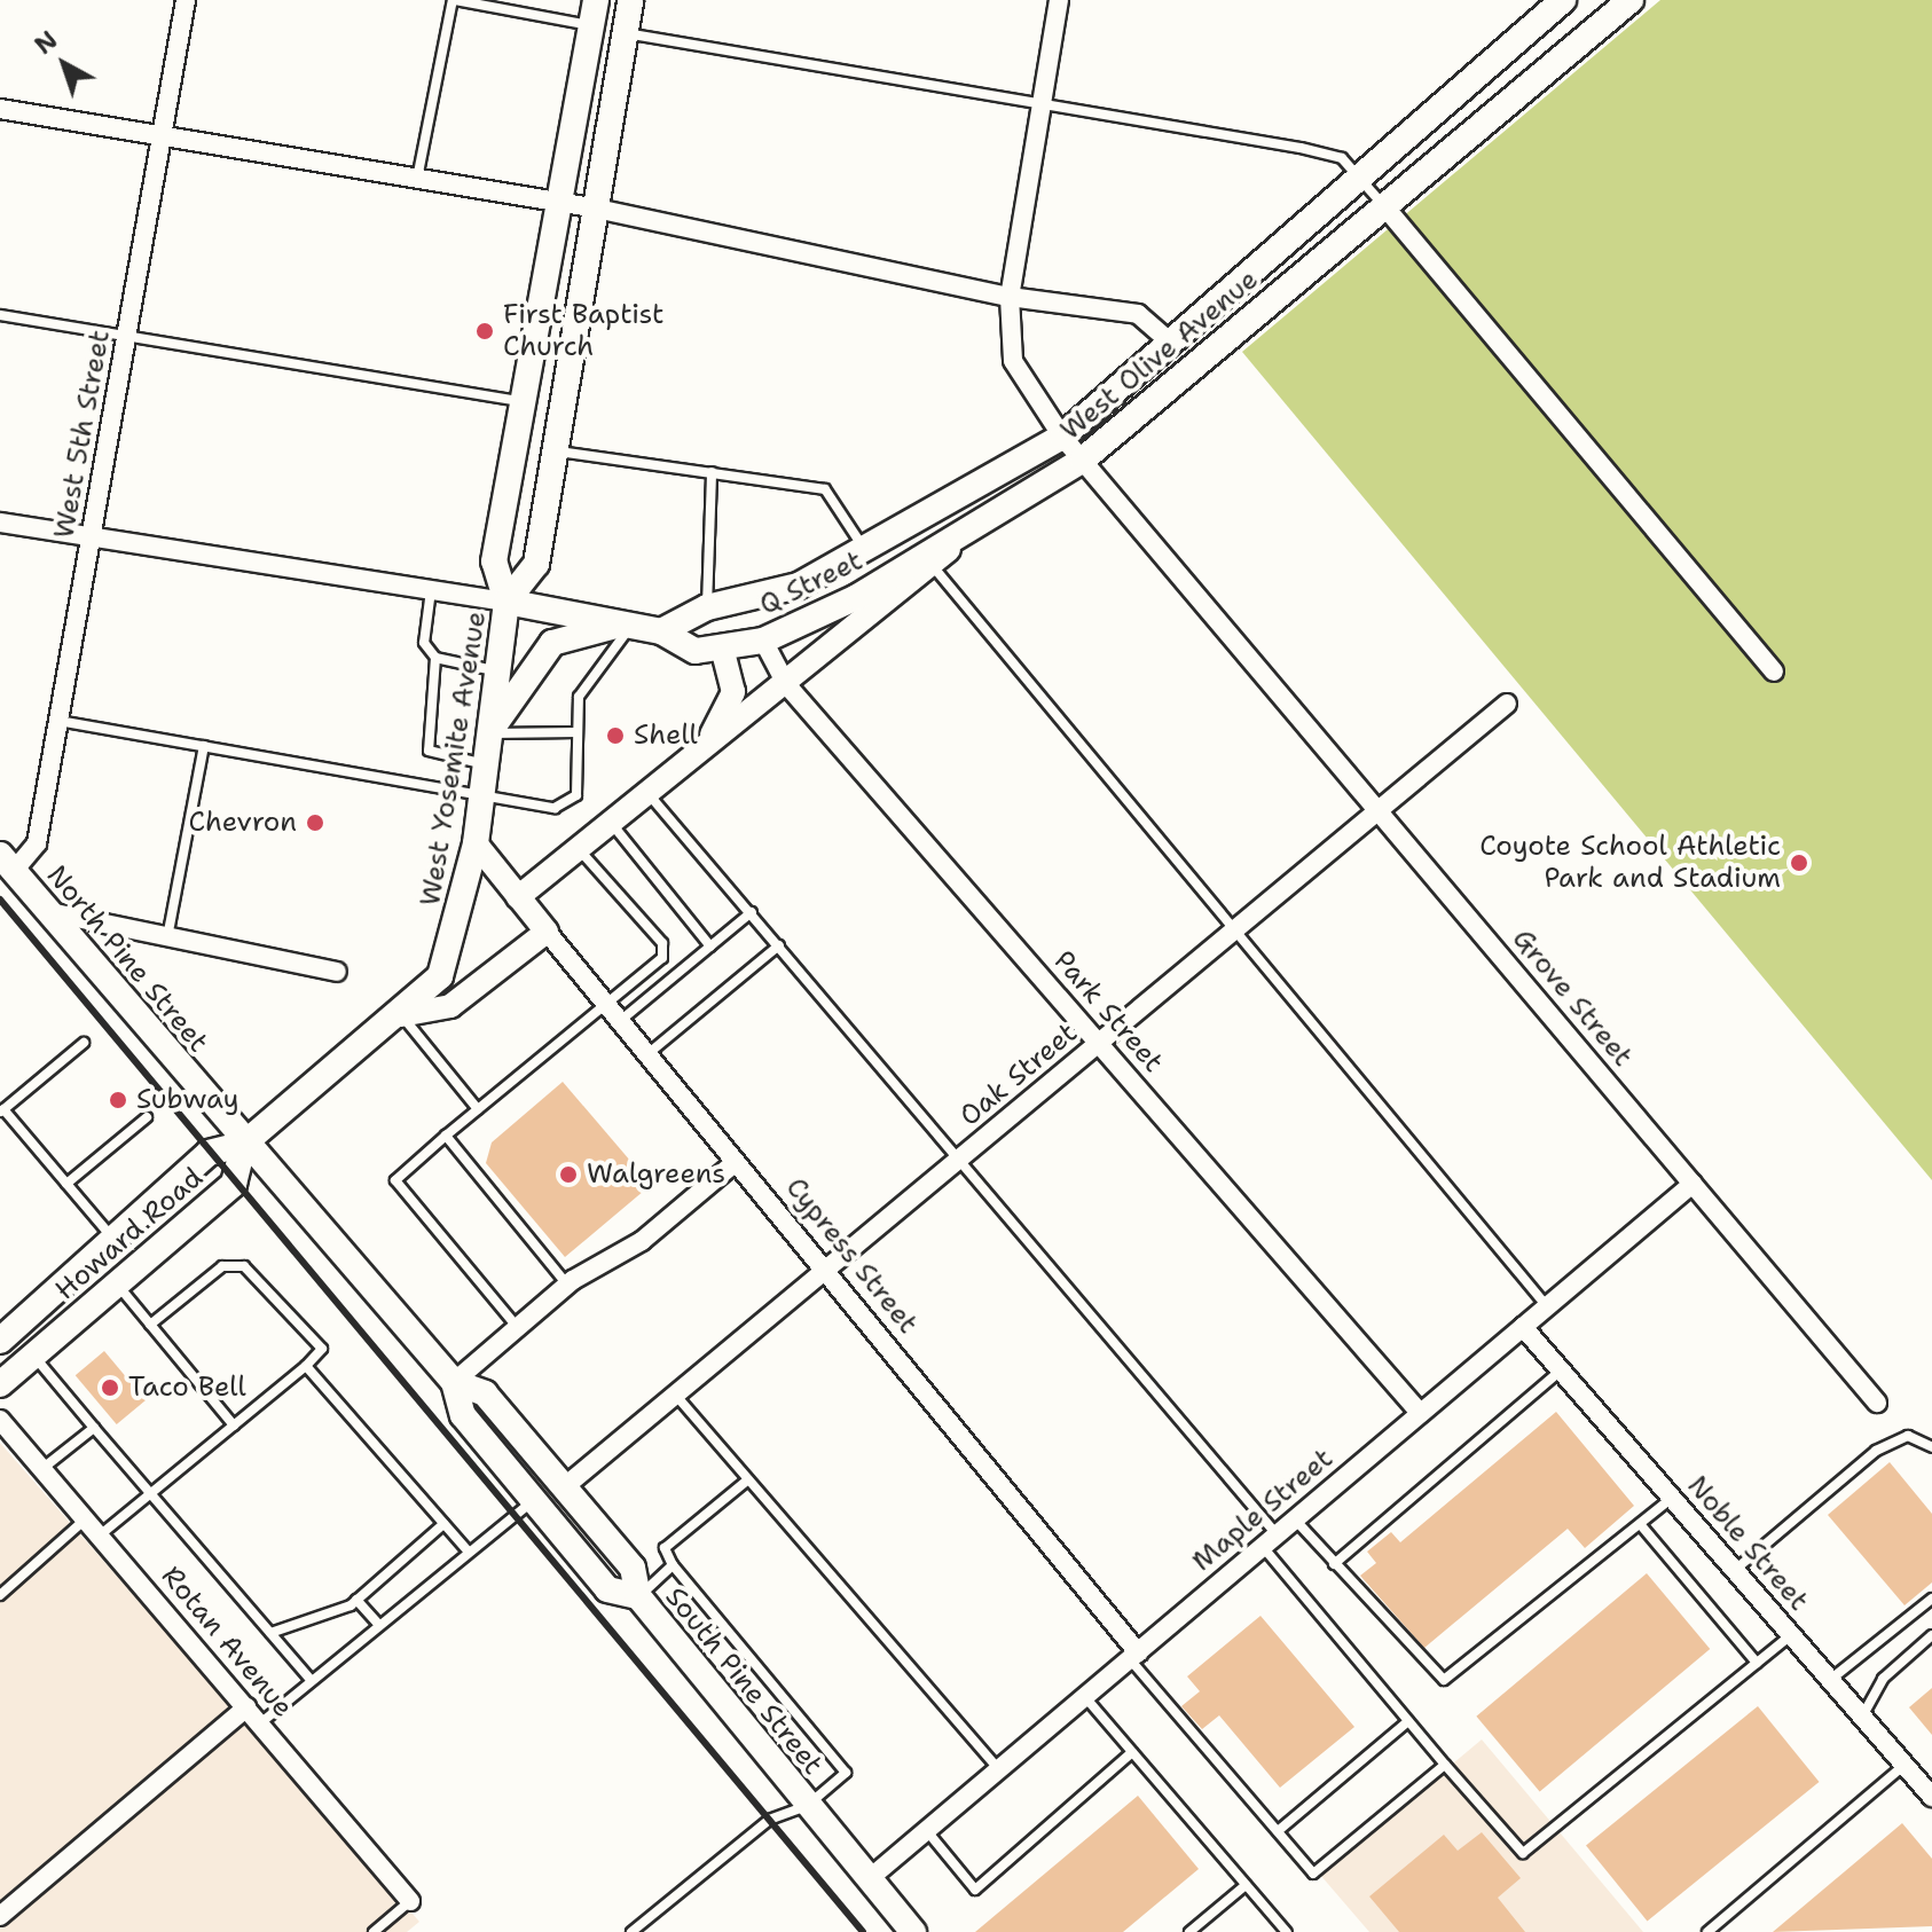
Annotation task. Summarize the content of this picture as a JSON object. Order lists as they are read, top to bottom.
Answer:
{
  "streets": {
    "main road": [
      "West Olive Avenue",
      "Q Street",
      "West Yosemite Avenue",
      "North Pine Street",
      "Howard Road",
      "South Pine Street"
    ],
    "street": [
      "West 5th Street",
      "Grove Street",
      "Park Street",
      "Oak Street",
      "Cypress Street",
      "Maple Street",
      "Noble Street",
      "Rotan Avenue"
    ]
  },
  "crossings": [
    ["West Olive Avenue", "Q Street"],
    ["West Olive Avenue", "Grove Street"],
    ["West Olive Avenue", "Park Street"],
    ["West Olive Avenue", "Cypress Street"],
    ["West 5th Street", "North Pine Street"],
    ["Q Street", "West Yosemite Avenue"],
    ["Q Street", "Park Street"],
    ["West Yosemite Avenue", "Cypress Street"],
    ["North Pine Street", "Howard Road"],
    ["North Pine Street", "South Pine Street"],
    ["Grove Street", "Oak Street"],
    ["Grove Street", "Maple Street"],
    ["Park Street", "Oak Street"],
    ["Park Street", "Maple Street"],
    ["Oak Street", "Cypress Street"],
    ["Howard Road", "South Pine Street"],
    ["Cypress Street", "Maple Street"],
    ["Maple Street", "Noble Street"],
    ["Maple Street", "South Pine Street"]
  ],
  "places": [
    "First Baptist Church",
    "Shell",
    "Chevron",
    "Coyote School Athletic Park and Stadium",
    "Subway",
    "Walgreens",
    "Taco Bell"
  ],
  "north": "top left"
}
